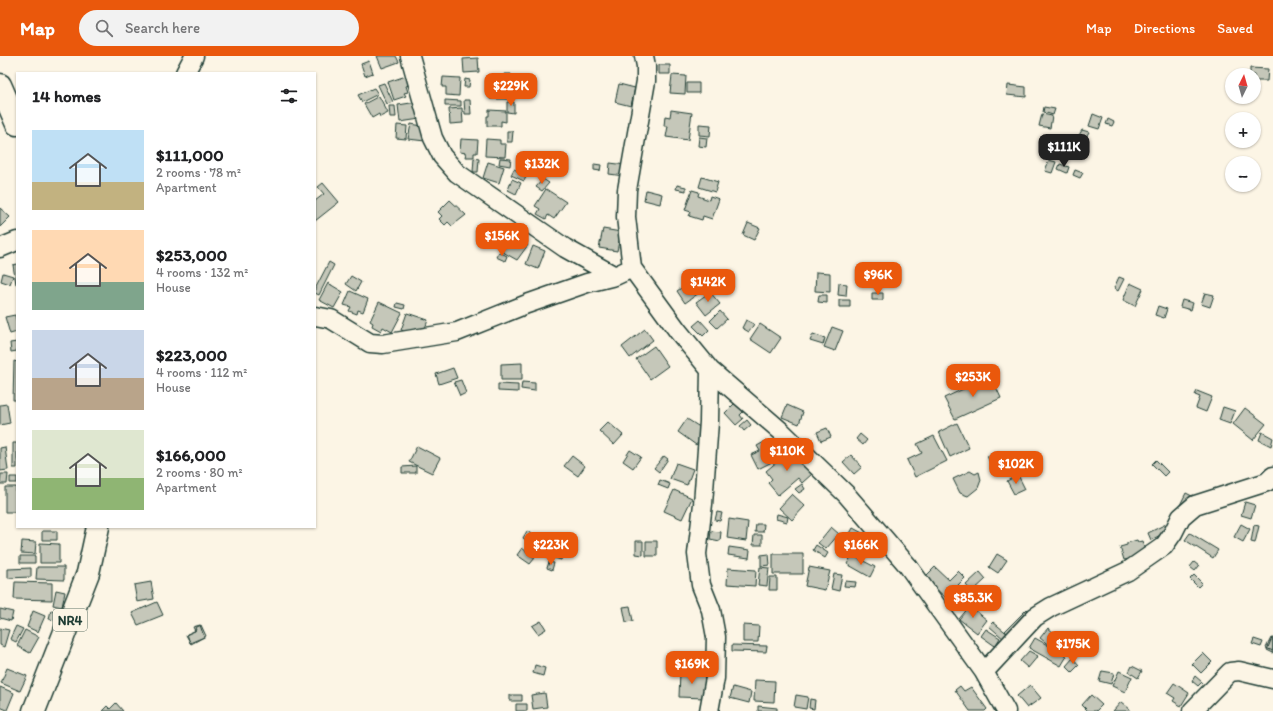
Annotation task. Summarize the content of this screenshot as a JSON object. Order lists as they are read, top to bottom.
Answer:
{
  "streets": {
    "highway": ["NR4"]
  },
  "north": "top",
  "page": {
    "header": "Map",
    "search": "Search here",
    "nav": ["Map", "Directions", "Saved"],
    "map_buttons": ["+", "−"],
    "heading": "14 homes",
    "price": [
      "$229K",
      "$111K",
      "$132K",
      "$156K",
      "$96K",
      "$142K",
      "$253K",
      "$110K",
      "$102K",
      "$223K",
      "$166K",
      "$85.3K",
      "$175K",
      "$169K"
    ],
    "list": [
      {
        "name": "$111,000",
        "note": "2 rooms · 78 m² · Apartment"
      },
      {
        "name": "$253,000",
        "note": "4 rooms · 132 m² · House"
      },
      {
        "name": "$223,000",
        "note": "4 rooms · 112 m² · House"
      },
      {
        "name": "$166,000",
        "note": "2 rooms · 80 m² · Apartment"
      }
    ]
  }
}
